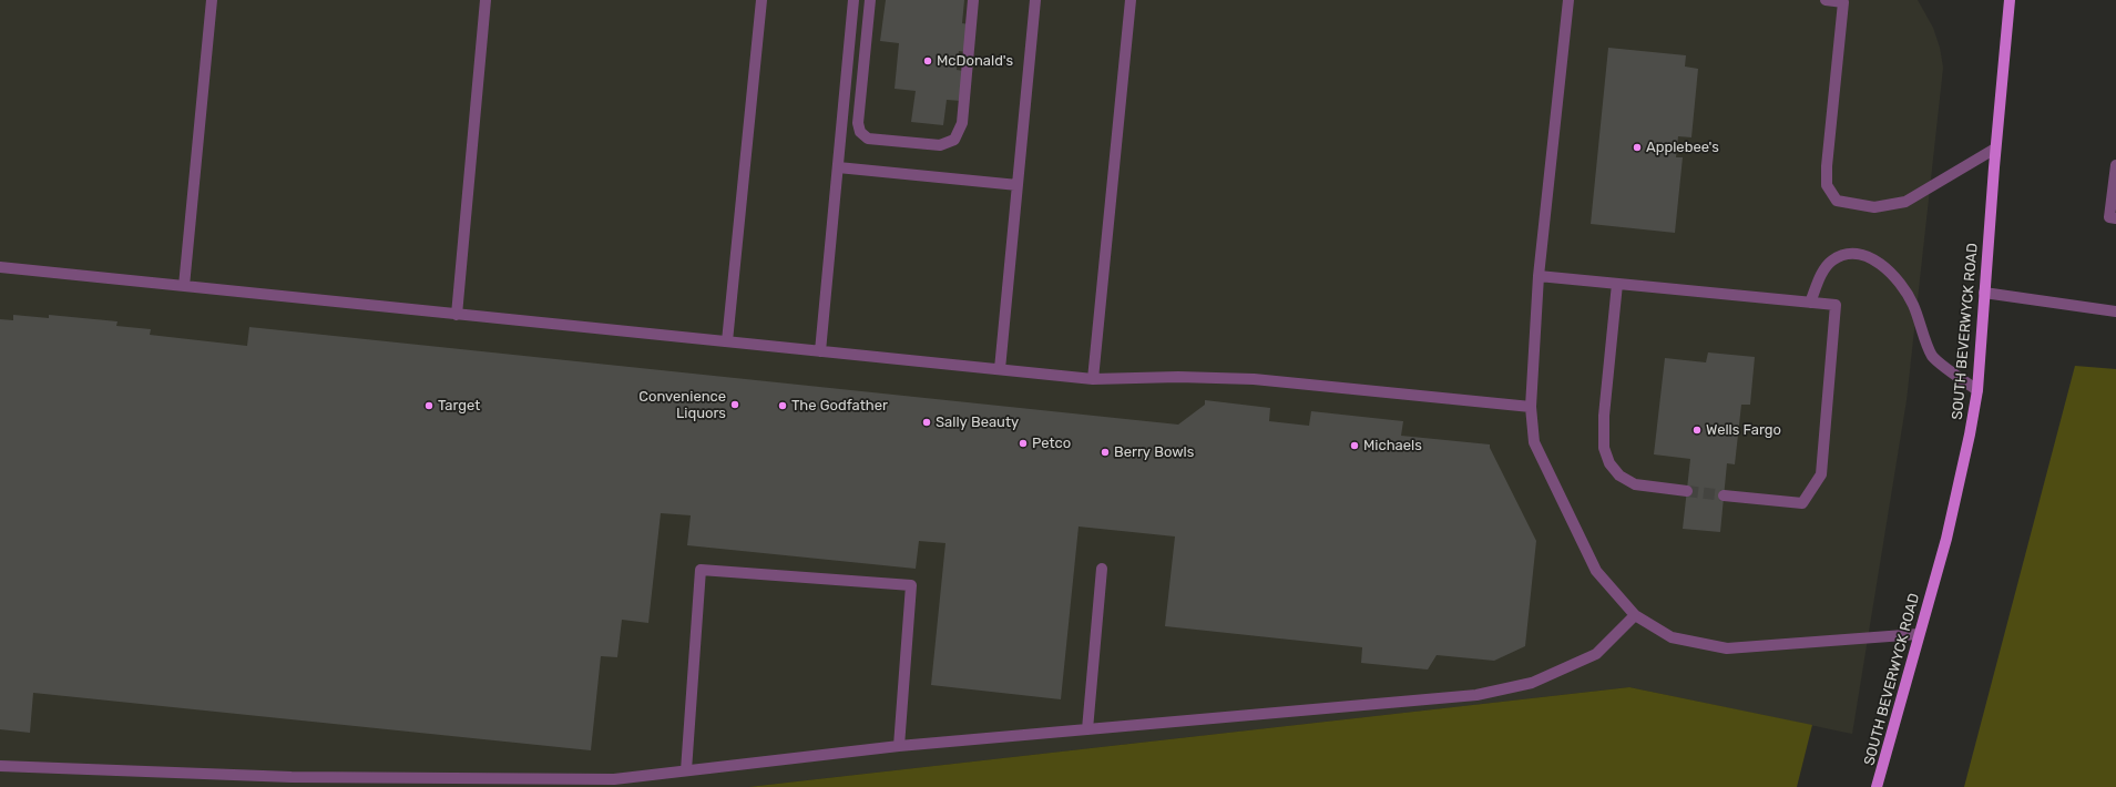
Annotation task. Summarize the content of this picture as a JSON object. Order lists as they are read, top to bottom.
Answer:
{
  "streets": {
    "main road": ["SOUTH BEVERWYCK ROAD"]
  },
  "places": [
    "McDonald's",
    "Applebee's",
    "Convenience Liquors",
    "Target",
    "The Godfather",
    "Sally Beauty",
    "Wells Fargo",
    "Petco",
    "Michaels",
    "Berry Bowls"
  ]
}
